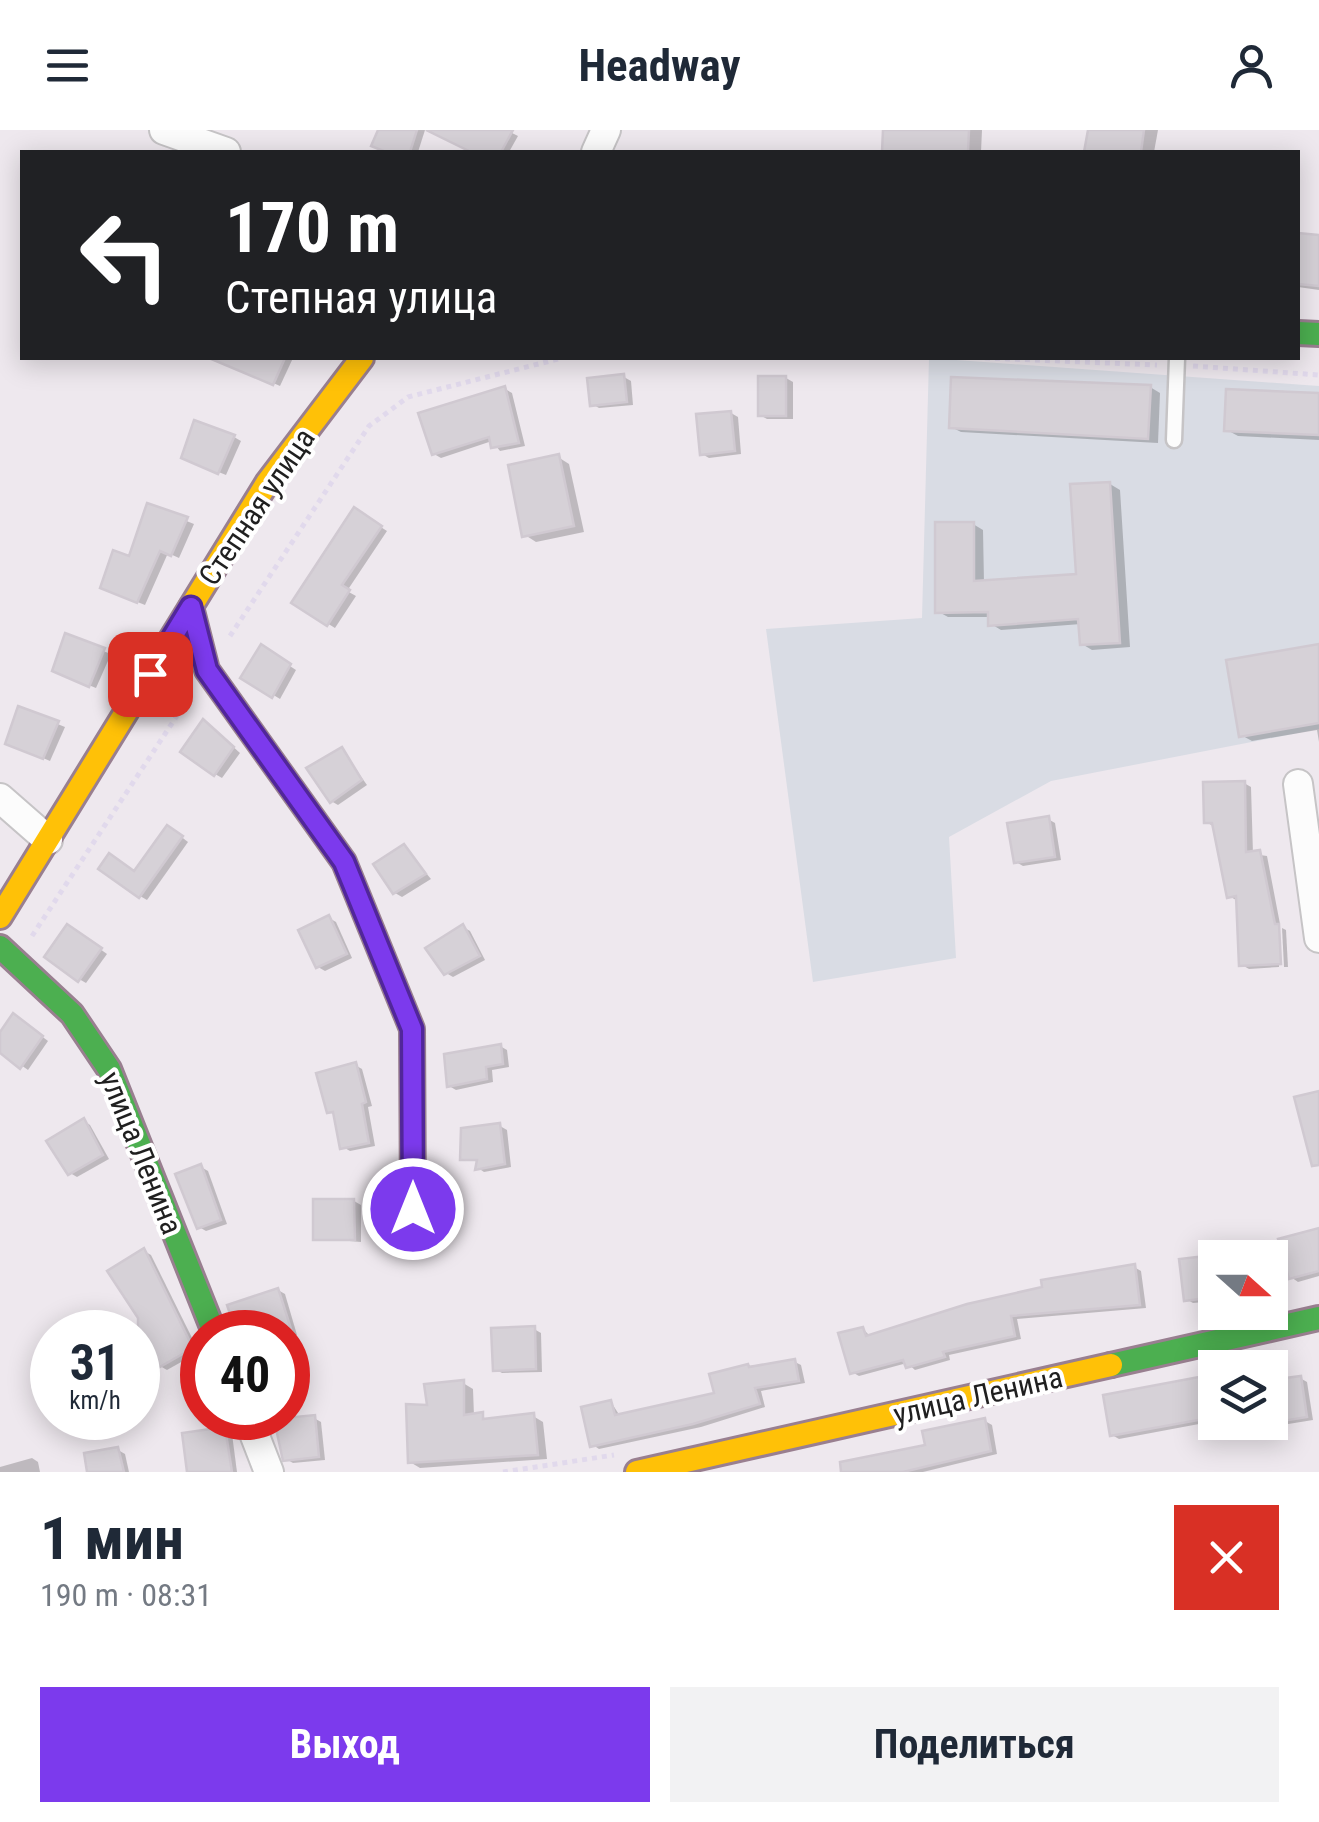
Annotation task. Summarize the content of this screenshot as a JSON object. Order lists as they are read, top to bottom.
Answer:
{
  "streets": {
    "street": ["Степная улица", "улица Ленина"]
  },
  "north": "right",
  "page": {
    "header": "Headway",
    "turn": ["170 m", "Степная улица"],
    "speed": "31 km/h",
    "limit": "40",
    "heading": ["1 мин", "190 m · 08:31"],
    "buttons": ["Выход", "Поделиться"]
  }
}
